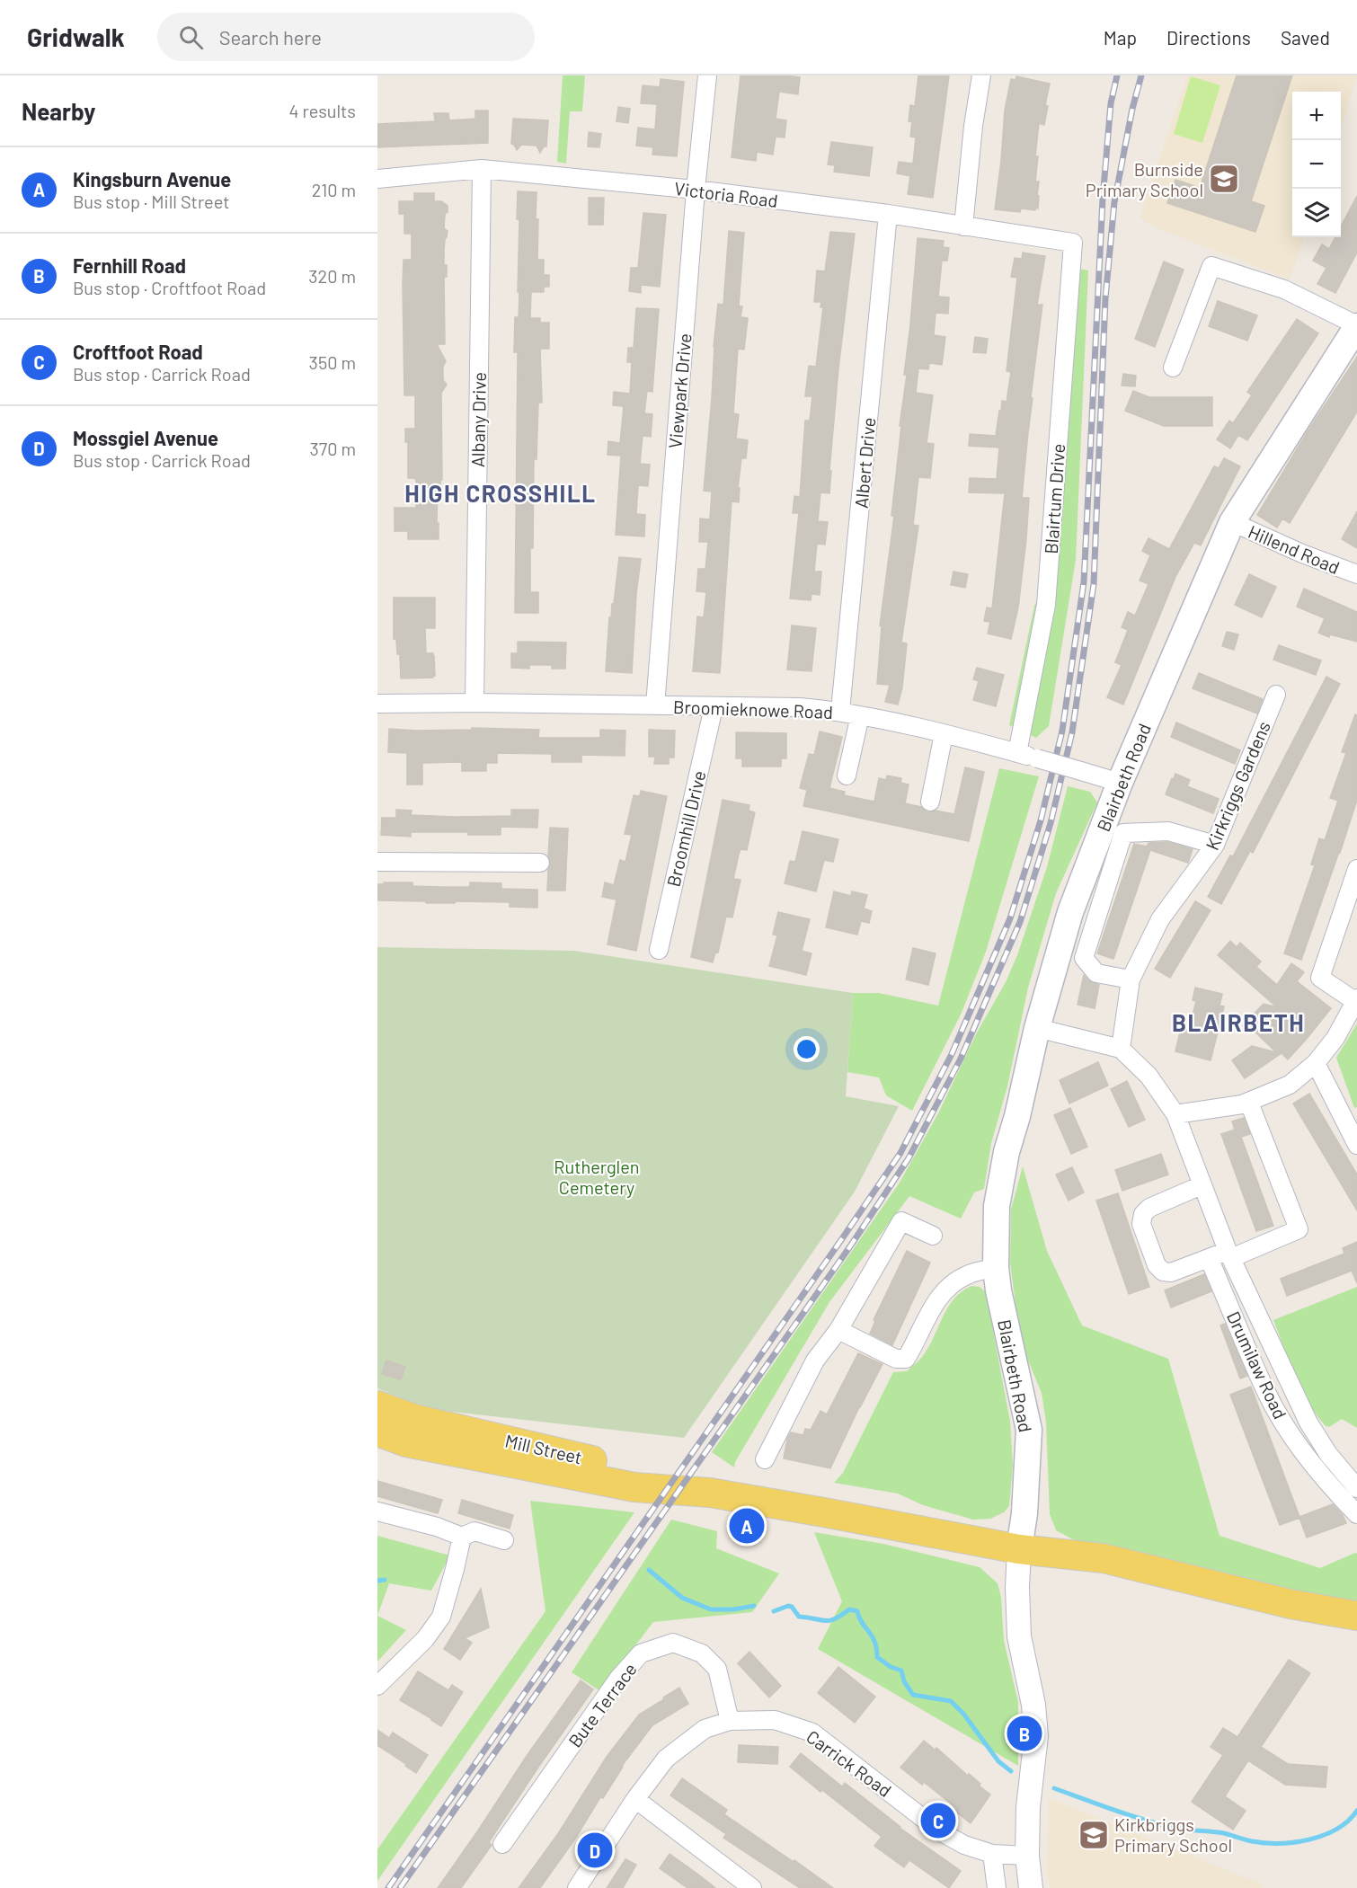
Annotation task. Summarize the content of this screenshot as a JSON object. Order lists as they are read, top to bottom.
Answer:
{
  "streets": {
    "main road": ["Blairbeth Road", "Mill Street"],
    "street": [
      "Victoria Road",
      "Viewpark Drive",
      "Albany Drive",
      "Albert Drive",
      "Blairtum Drive",
      "Hillend Road",
      "Broomieknowe Road",
      "Kirkriggs Gardens",
      "Broomhill Drive",
      "Drumilaw Road",
      "Bute Terrace",
      "Carrick Road"
    ]
  },
  "crossings": [
    ["Victoria Road", "Viewpark Drive"],
    ["Victoria Road", "Albany Drive"],
    ["Victoria Road", "Albert Drive"],
    ["Victoria Road", "Blairtum Drive"],
    ["Viewpark Drive", "Broomieknowe Road"],
    ["Albany Drive", "Broomieknowe Road"],
    ["Albert Drive", "Broomieknowe Road"],
    ["Blairtum Drive", "Broomieknowe Road"],
    ["Hillend Road", "Blairbeth Road"],
    ["Broomieknowe Road", "Blairbeth Road"],
    ["Broomieknowe Road", "Broomhill Drive"],
    ["Blairbeth Road", "Mill Street"],
    ["Kirkriggs Gardens", "Drumilaw Road"],
    ["Bute Terrace", "Carrick Road"]
  ],
  "districts": ["HIGH CROSSHILL", "BLAIRBETH"],
  "parks": ["Rutherglen Cemetery"],
  "places": {
    "school or university": ["Burnside Primary School", "Kirkbriggs Primary School"]
  },
  "page": {
    "header": "Gridwalk",
    "search": "Search here",
    "nav": ["Map", "Directions", "Saved"],
    "heading": ["Nearby", "4 results"],
    "map_buttons": ["+", "−"],
    "list": [
      {
        "mark": "A",
        "name": "Kingsburn Avenue",
        "note": "Bus stop · Mill Street",
        "value": "210 m"
      },
      {
        "mark": "B",
        "name": "Fernhill Road",
        "note": "Bus stop · Croftfoot Road",
        "value": "320 m"
      },
      {
        "mark": "C",
        "name": "Croftfoot Road",
        "note": "Bus stop · Carrick Road",
        "value": "350 m"
      },
      {
        "mark": "D",
        "name": "Mossgiel Avenue",
        "note": "Bus stop · Carrick Road",
        "value": "370 m"
      }
    ],
    "pins": [
      "A",
      "B",
      "C",
      "D"
    ]
  }
}
